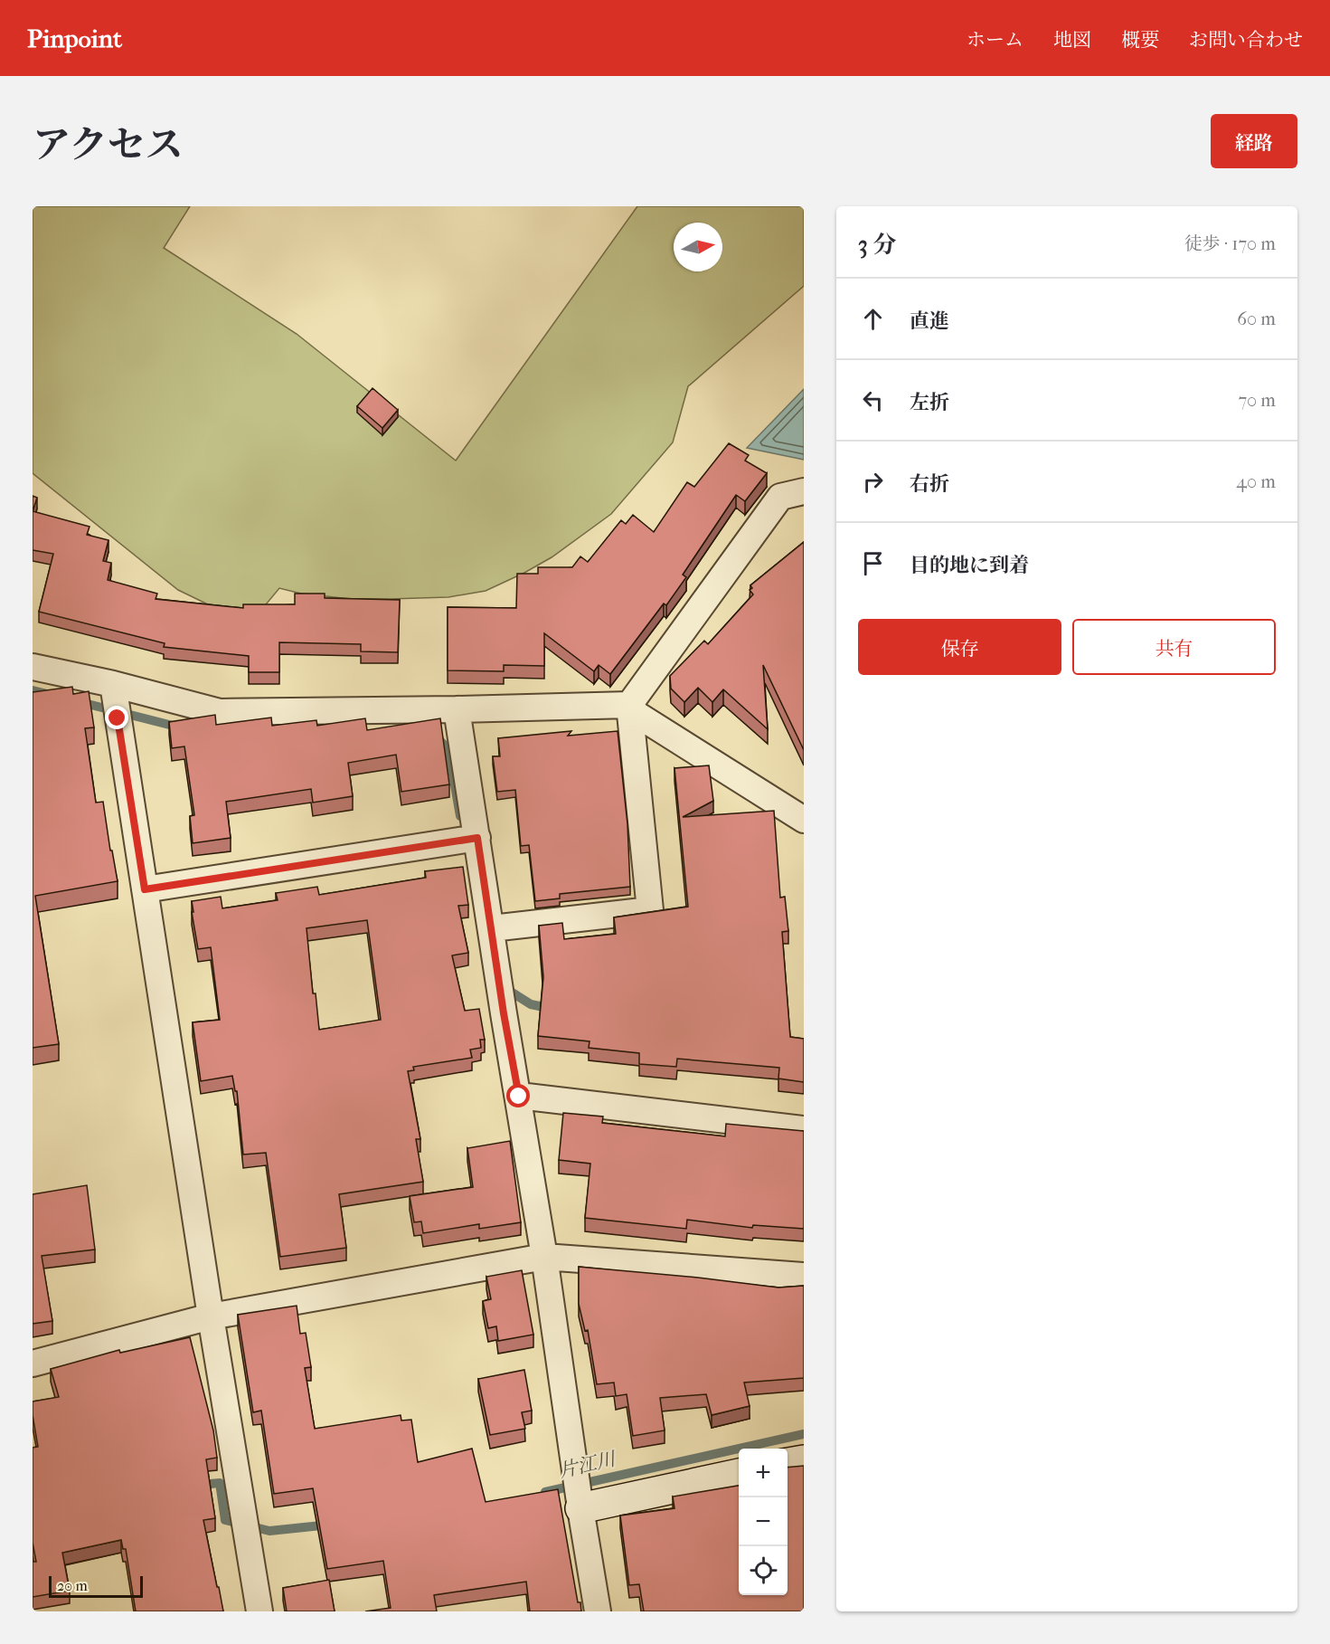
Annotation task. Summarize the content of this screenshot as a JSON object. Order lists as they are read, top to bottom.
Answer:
{
  "water": ["片江川"],
  "scale_bar": "20 m",
  "north": "right",
  "page": {
    "header": "Pinpoint",
    "nav": [
      "ホーム",
      "地図",
      "概要",
      "お問い合わせ"
    ],
    "title": "アクセス",
    "buttons": [
      "経路",
      ["保存", "共有"]
    ],
    "heading": ["3 分", "徒歩 · 170 m"],
    "list": [
      ["直進", "60 m"],
      ["左折", "70 m"],
      ["右折", "40 m"],
      "目的地に到着"
    ],
    "map_buttons": ["+", "−"],
    "scale": "20 m"
  }
}
